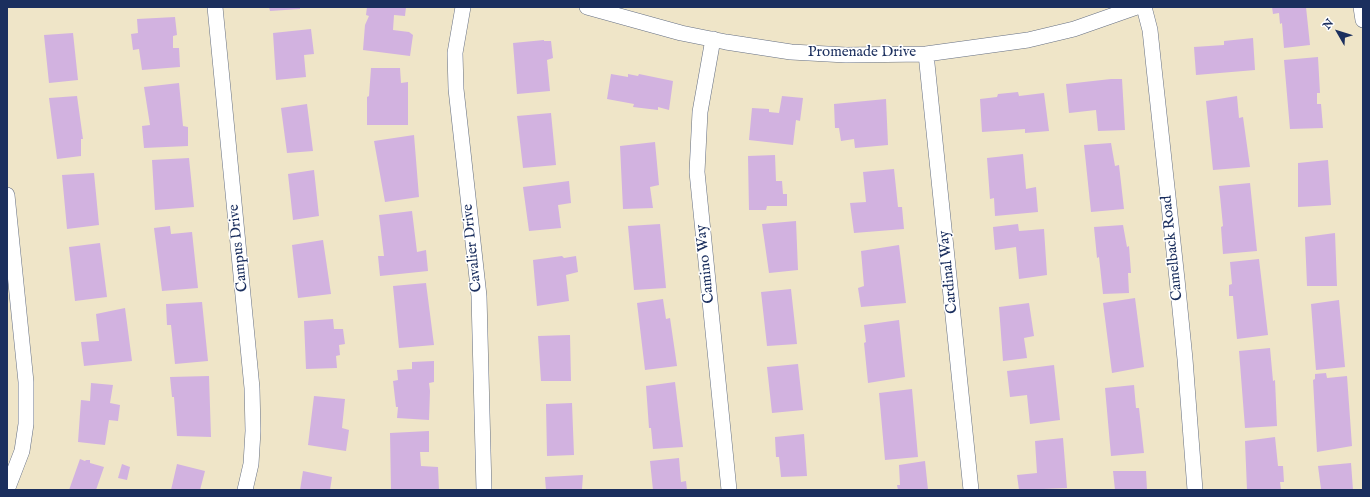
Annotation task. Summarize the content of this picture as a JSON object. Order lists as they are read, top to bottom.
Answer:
{
  "streets": {
    "street": [
      "Promenade Drive",
      "Campus Drive",
      "Cavalier Drive",
      "Camelback Road",
      "Camino Way",
      "Cardinal Way"
    ]
  },
  "crossings": [
    ["Promenade Drive", "Camino Way"],
    ["Promenade Drive", "Cardinal Way"]
  ],
  "north": "top left"
}
